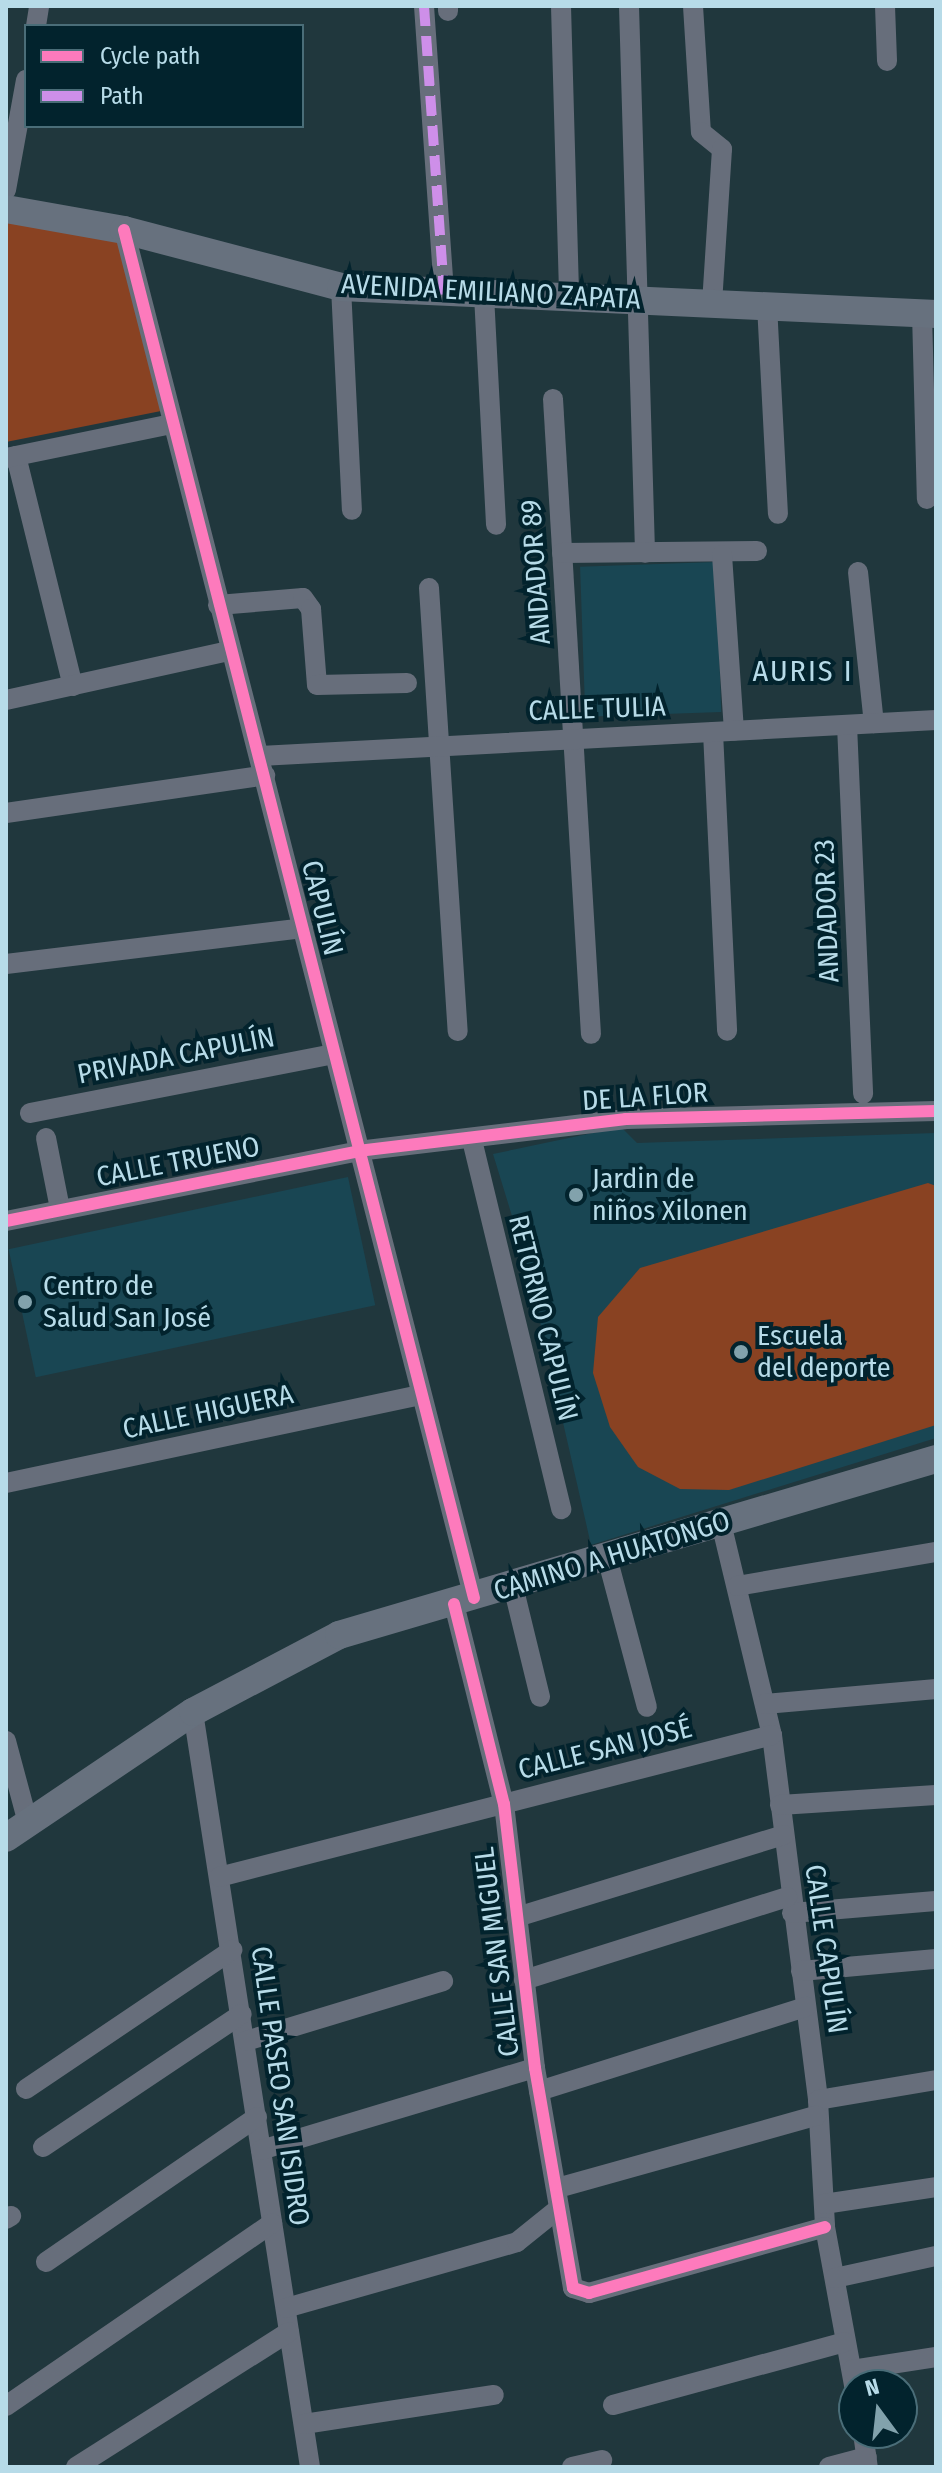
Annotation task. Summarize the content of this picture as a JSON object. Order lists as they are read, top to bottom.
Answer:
{
  "streets": {
    "main road": ["AVENIDA EMILIANO ZAPATA", "CAMINO A HUATONGO"],
    "street": [
      "ANDADOR 89",
      "CALLE TULIA",
      "CAPULÍN",
      "ANDADOR 23",
      "PRIVADA CAPULÍN",
      "DE LA FLOR",
      "CALLE TRUENO",
      "RETORNO CAPULÍN",
      "CALLE HIGUERA",
      "CALLE SAN JOSÉ",
      "CALLE CAPULÍN",
      "CALLE SAN MIGUEL",
      "CALLE PASEO SAN ISIDRO"
    ]
  },
  "crossings": [
    ["AVENIDA EMILIANO ZAPATA", "CAPULÍN"],
    ["ANDADOR 89", "CALLE TULIA"],
    ["CALLE TULIA", "CAPULÍN"],
    ["CALLE TULIA", "ANDADOR 23"],
    ["CAPULÍN", "PRIVADA CAPULÍN"],
    ["CAPULÍN", "DE LA FLOR"],
    ["CAPULÍN", "CALLE TRUENO"],
    ["CAPULÍN", "CALLE HIGUERA"],
    ["CAPULÍN", "CAMINO A HUATONGO"],
    ["CAPULÍN", "CALLE SAN MIGUEL"],
    ["DE LA FLOR", "CALLE TRUENO"],
    ["DE LA FLOR", "RETORNO CAPULÍN"],
    ["CAMINO A HUATONGO", "CALLE CAPULÍN"],
    ["CAMINO A HUATONGO", "CALLE SAN MIGUEL"],
    ["CAMINO A HUATONGO", "CALLE PASEO SAN ISIDRO"],
    ["CALLE SAN JOSÉ", "CALLE CAPULÍN"],
    ["CALLE SAN JOSÉ", "CALLE SAN MIGUEL"],
    ["CALLE SAN JOSÉ", "CALLE PASEO SAN ISIDRO"],
    ["CALLE CAPULÍN", "CALLE SAN MIGUEL"]
  ],
  "districts": ["AURIS I"],
  "places": ["Jardin de niños Xilonen", "Centro de Salud San José", "Escuela del deporte"],
  "legend": ["Cycle path", "Path"],
  "north": "top"
}
